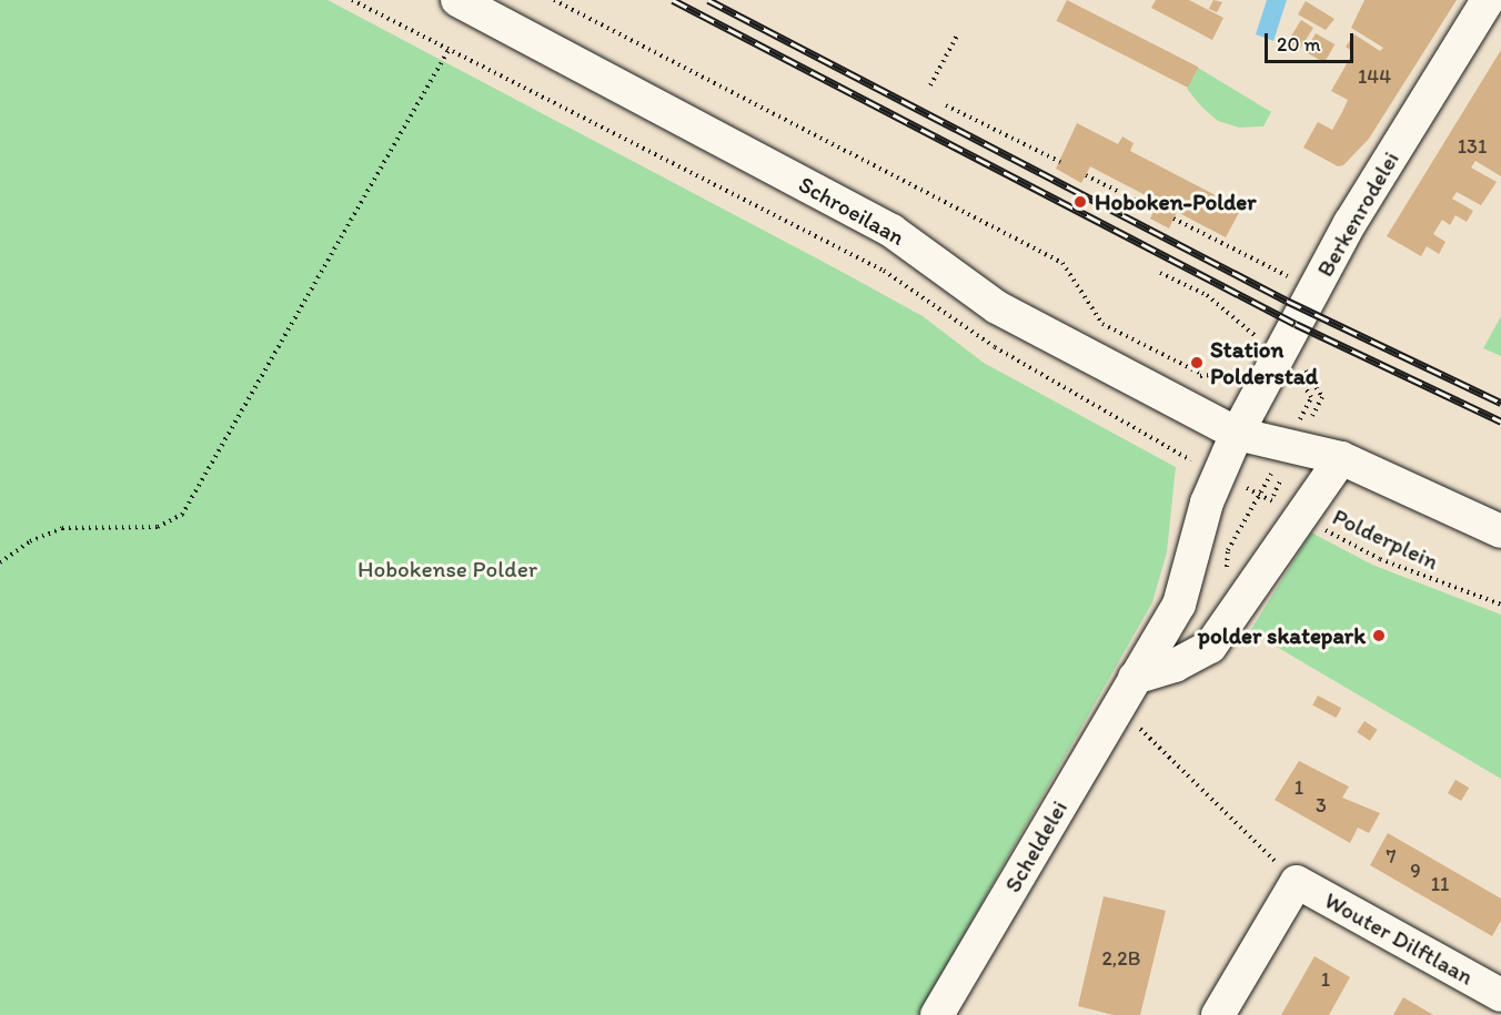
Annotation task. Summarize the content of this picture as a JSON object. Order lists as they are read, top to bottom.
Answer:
{
  "streets": {
    "street": [
      "Schroeilaan",
      "Berkenrodelei",
      "Scheldelei",
      "Wouter Dilftlaan"
    ],
    "path": ["Polderplein"]
  },
  "crossings": [
    ["Schroeilaan", "Berkenrodelei"],
    ["Schroeilaan", "Scheldelei"],
    ["Berkenrodelei", "Scheldelei"],
    ["Polderplein", "Scheldelei"]
  ],
  "parks": ["Hobokense Polder"],
  "places": ["Hoboken-Polder", "Station Polderstad", "polder skatepark"],
  "house_numbers": [
    "144",
    "131",
    "1",
    "3",
    "7",
    "9",
    "11",
    "2,2B",
    "1"
  ],
  "scale_bar": "20 m"
}
